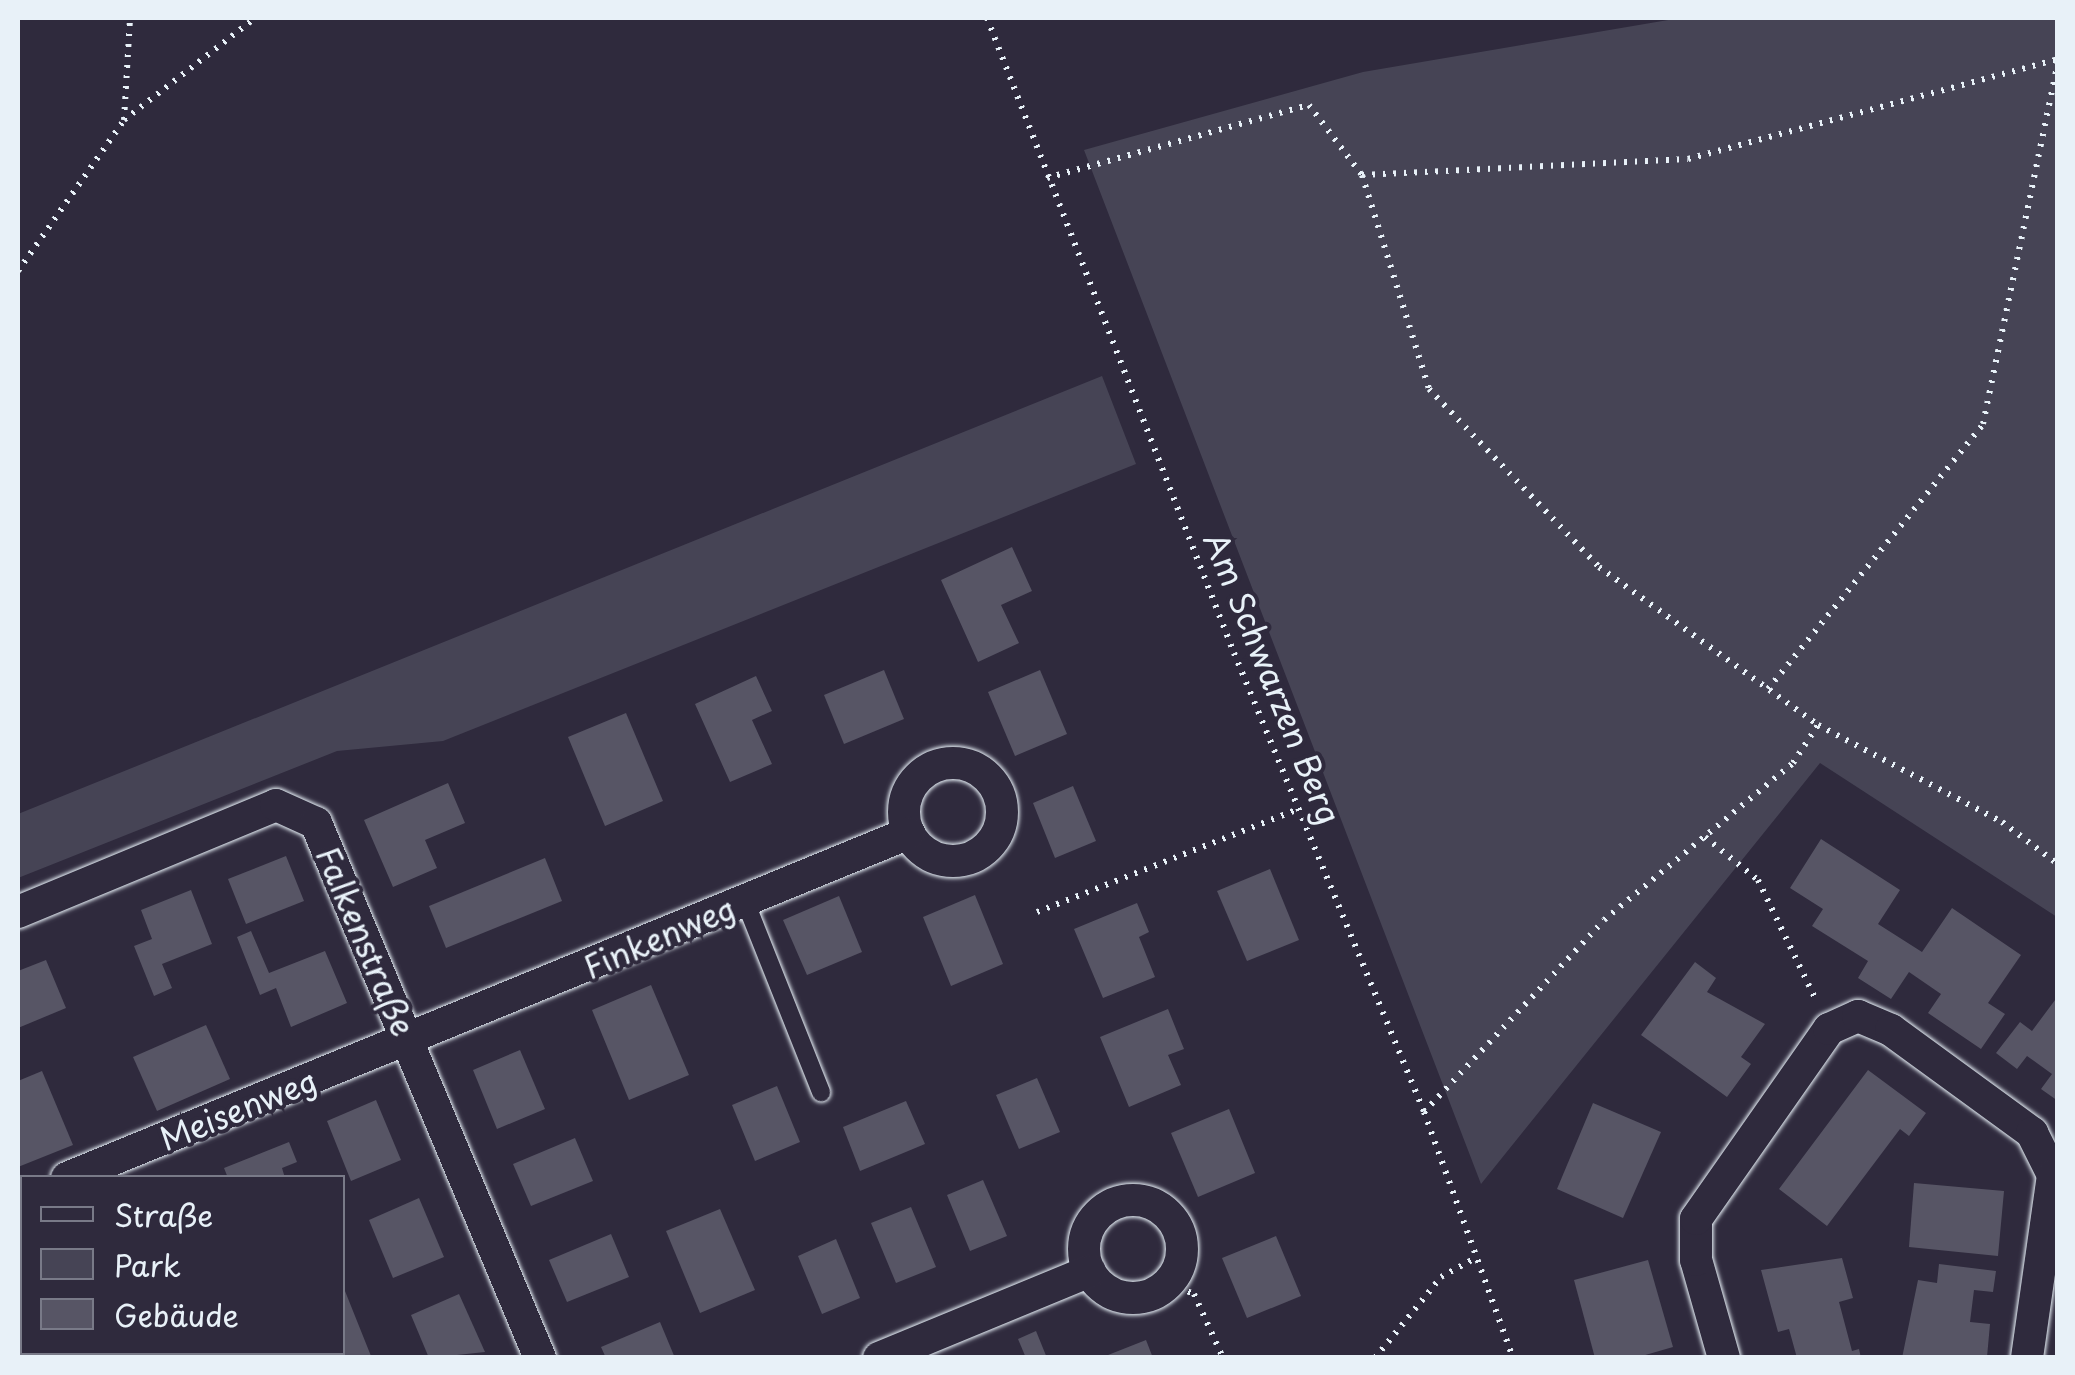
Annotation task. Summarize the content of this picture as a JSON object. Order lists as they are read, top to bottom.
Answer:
{
  "streets": {
    "street": ["Finkenweg", "Falkenstraße", "Meisenweg"],
    "path": ["Am Schwarzen Berg"]
  },
  "crossings": [
    ["Finkenweg", "Falkenstraße"],
    ["Finkenweg", "Meisenweg"],
    ["Falkenstraße", "Meisenweg"]
  ],
  "legend": ["Straße", "Park", "Gebäude"]
}
